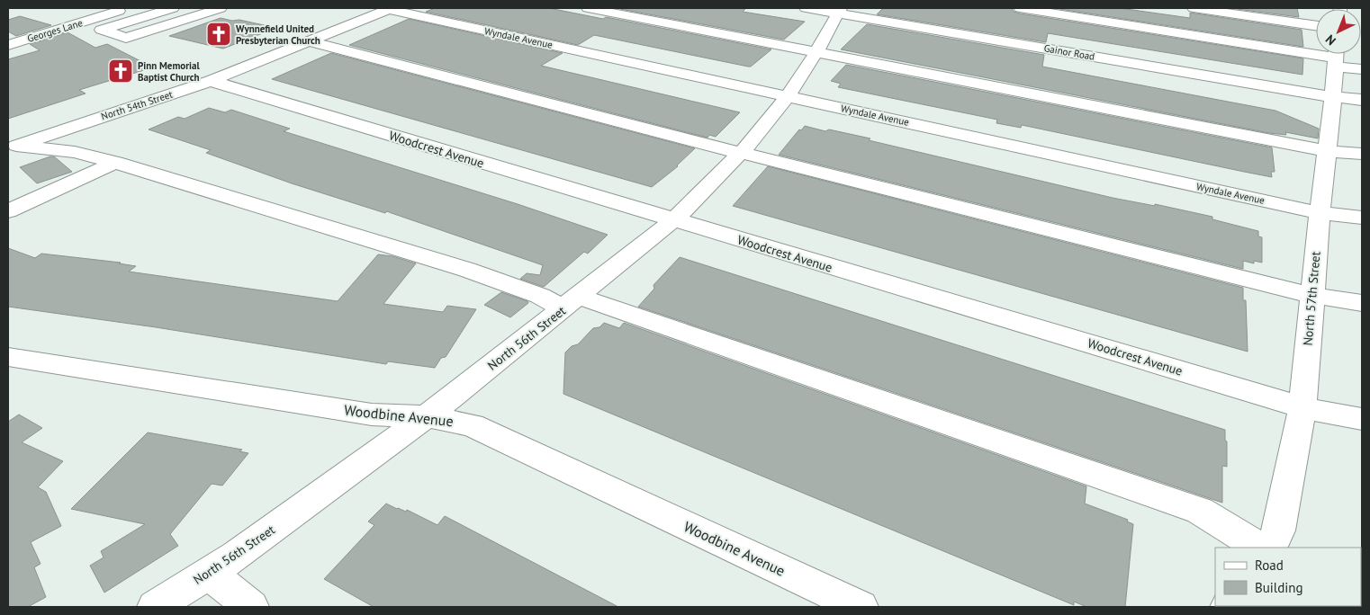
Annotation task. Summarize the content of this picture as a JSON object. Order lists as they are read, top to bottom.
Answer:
{
  "streets": {
    "street": [
      "Georges Lane",
      "Wyndale Avenue",
      "Gainor Road",
      "North 54th Street",
      "Woodcrest Avenue",
      "North 57th Street",
      "North 56th Street",
      "Woodbine Avenue"
    ]
  },
  "crossings": [
    ["Wyndale Avenue", "North 54th Street"],
    ["Wyndale Avenue", "North 57th Street"],
    ["Wyndale Avenue", "North 56th Street"],
    ["Gainor Road", "North 57th Street"],
    ["Gainor Road", "North 56th Street"],
    ["North 54th Street", "Woodcrest Avenue"],
    ["Woodcrest Avenue", "North 57th Street"],
    ["Woodcrest Avenue", "North 56th Street"],
    ["North 56th Street", "Woodbine Avenue"]
  ],
  "places": {
    "church": ["Wynnefield United Presbyterian Church", "Pinn Memorial Baptist Church"]
  },
  "legend": ["Road", "Building"],
  "north": "bottom left"
}
